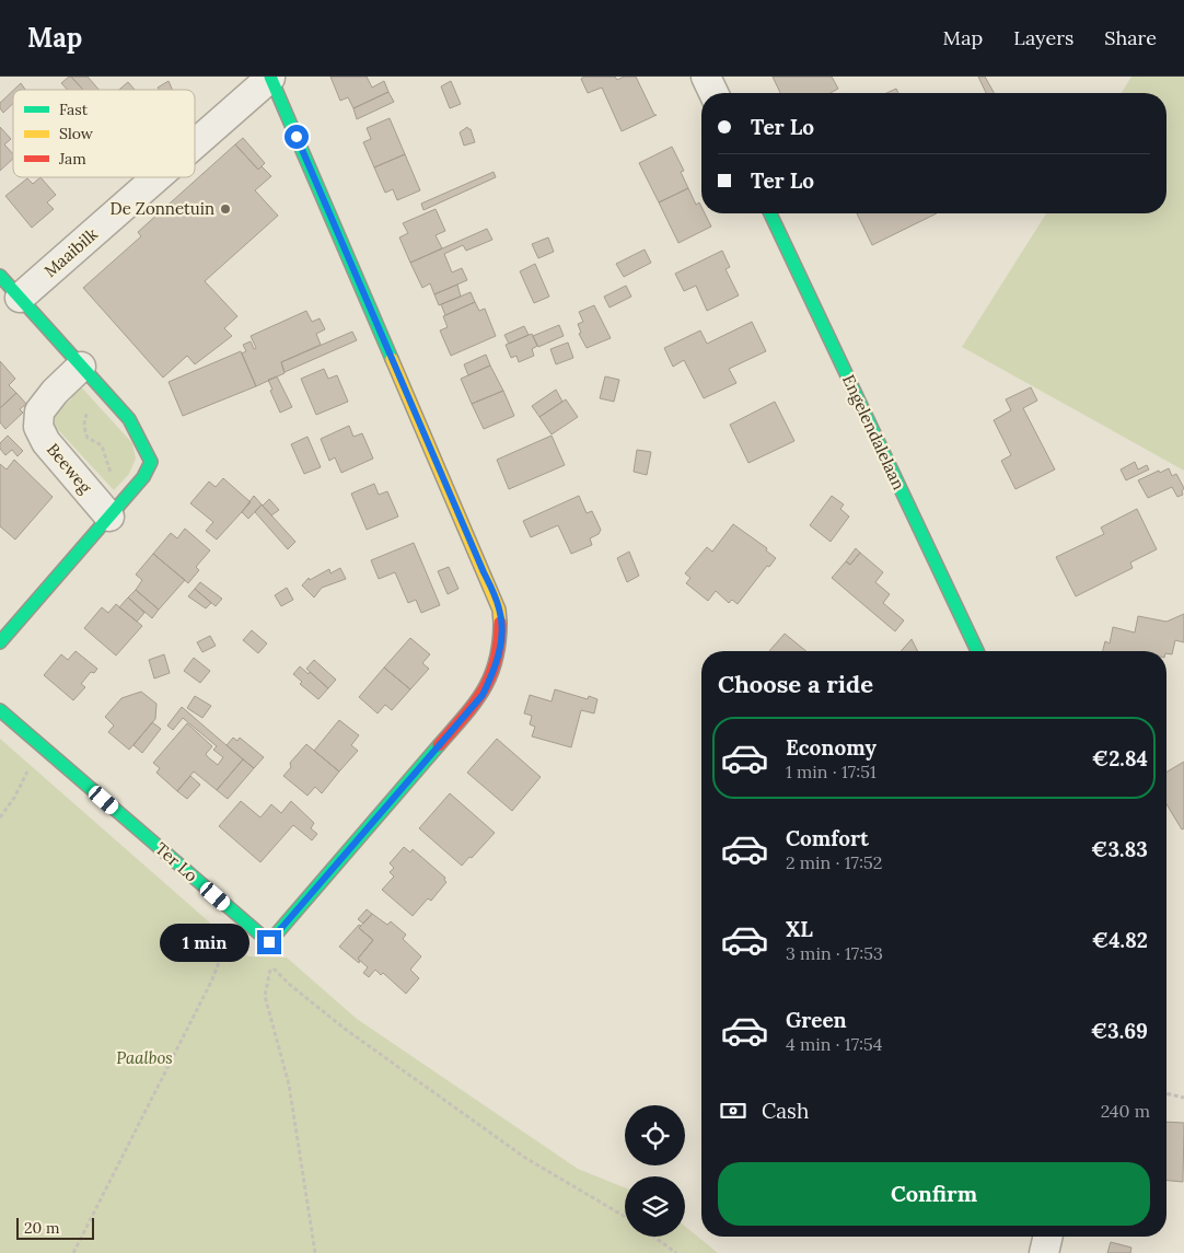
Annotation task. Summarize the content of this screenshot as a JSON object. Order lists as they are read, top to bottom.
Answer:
{
  "streets": {
    "street": [
      "Maaibilk",
      "Engelendalelaan",
      "Beeweg",
      "Ter Lo"
    ]
  },
  "crossings": [
    ["Maaibilk", "Ter Lo"]
  ],
  "parks": ["Paalbos"],
  "places": ["De Zonnetuin"],
  "legend": ["Fast", "Slow", "Jam"],
  "scale_bar": "20 m",
  "page": {
    "header": "Map",
    "nav": ["Map", "Layers", "Share"],
    "banner": ["Ter Lo", "Ter Lo"],
    "heading": "Choose a ride",
    "list": [
      {
        "name": "Economy",
        "note": "1 min · 17:51",
        "value": "€2.84"
      },
      {
        "name": "Comfort",
        "note": "2 min · 17:52",
        "value": "€3.83"
      },
      {
        "name": "XL",
        "note": "3 min · 17:53",
        "value": "€4.82"
      },
      {
        "name": "Green",
        "note": "4 min · 17:54",
        "value": "€3.69"
      }
    ],
    "bubble": "1 min",
    "pay": ["Cash", "240 m"],
    "buttons": "Confirm",
    "scale": "20 m"
  }
}
